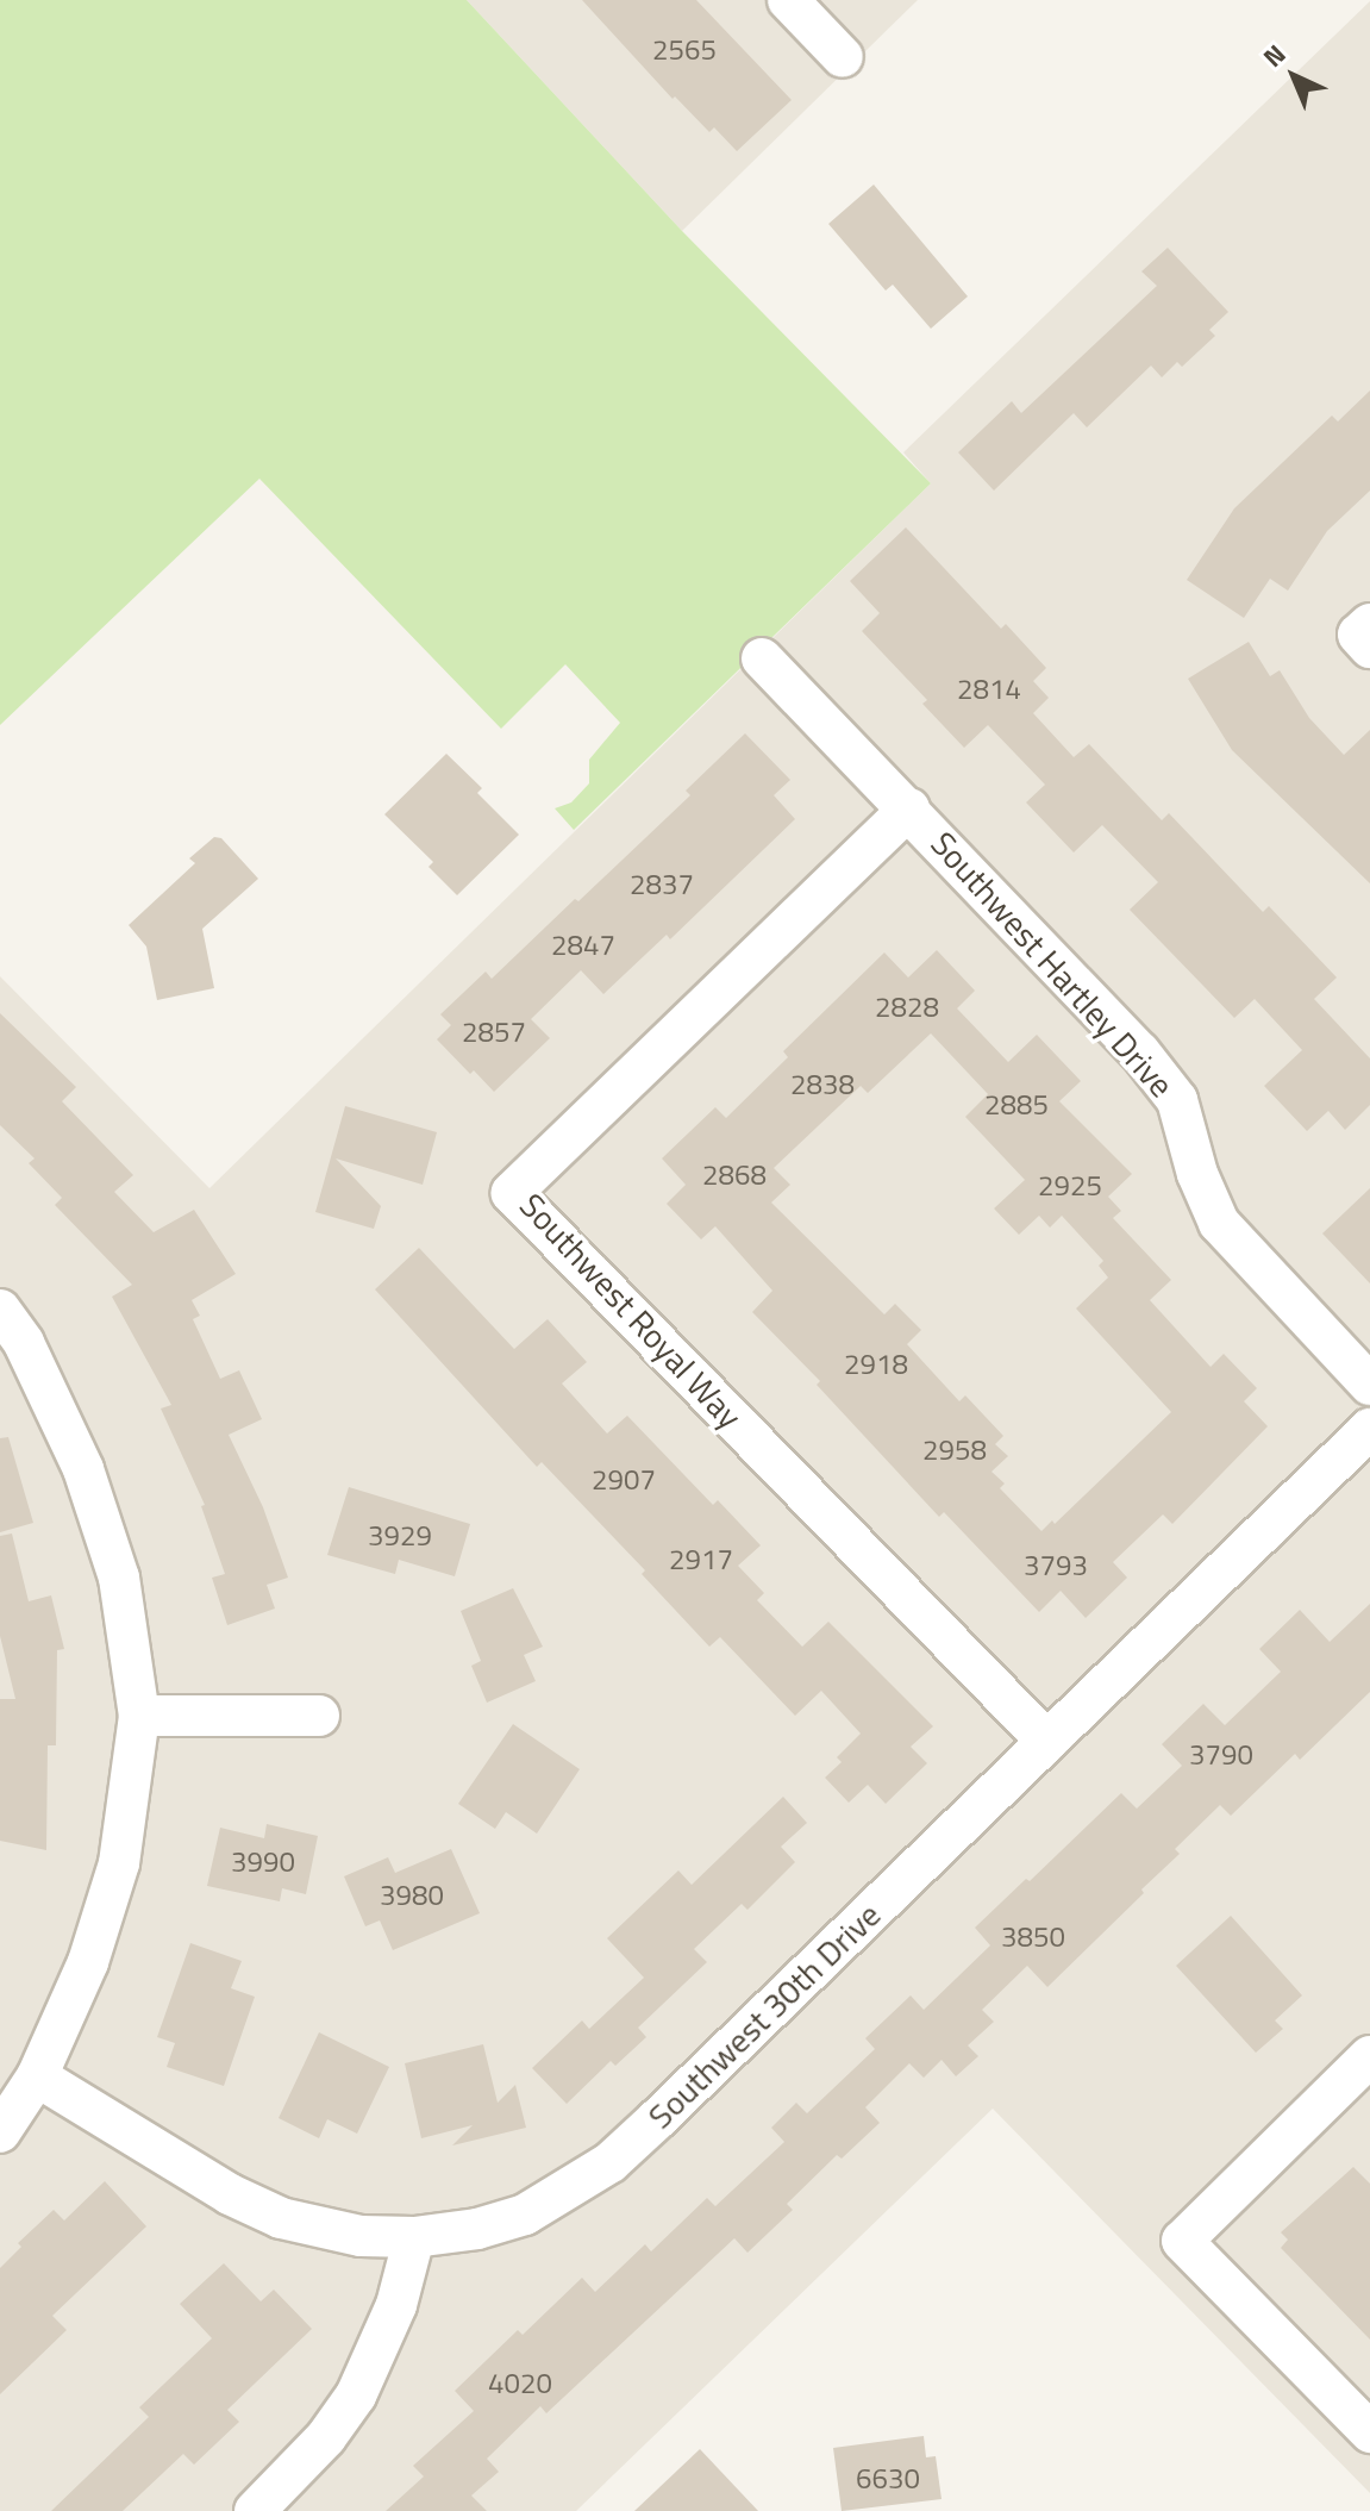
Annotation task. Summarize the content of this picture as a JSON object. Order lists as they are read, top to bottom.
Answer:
{
  "streets": {
    "street": ["Southwest Hartley Drive", "Southwest Royal Way", "Southwest 30th Drive"]
  },
  "crossings": [
    ["Southwest Hartley Drive", "Southwest Royal Way"],
    ["Southwest Royal Way", "Southwest 30th Drive"]
  ],
  "house_numbers": [
    "2565",
    "2814",
    "2837",
    "2847",
    "2828",
    "2857",
    "2838",
    "2885",
    "2868",
    "2925",
    "2918",
    "2958",
    "2907",
    "3929",
    "2917",
    "3793",
    "3790",
    "3990",
    "3980",
    "3850",
    "4020",
    "6630"
  ],
  "north": "top left"
}
